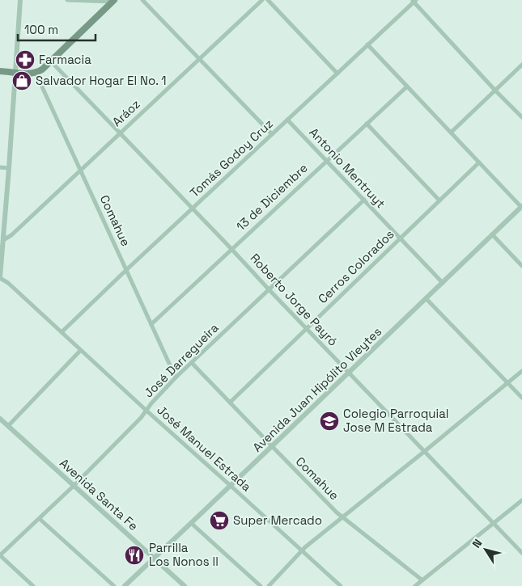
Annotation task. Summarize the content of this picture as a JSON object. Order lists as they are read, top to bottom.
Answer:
{
  "streets": {
    "street": [
      "Aráoz",
      "Tomás Godoy Cruz",
      "Antonio Mentruyt",
      "13 de Diciembre",
      "Comahue",
      "Cerros Colorados",
      "Roberto Jorge Payró",
      "José Darregueira",
      "Avenida Juan Hipólito Vieytes",
      "José Manuel Estrada",
      "Avenida Santa Fe"
    ]
  },
  "crossings": [
    ["Aráoz", "Comahue"],
    ["Aráoz", "Roberto Jorge Payró"],
    ["Tomás Godoy Cruz", "Antonio Mentruyt"],
    ["Tomás Godoy Cruz", "Comahue"],
    ["Tomás Godoy Cruz", "Roberto Jorge Payró"],
    ["Tomás Godoy Cruz", "José Manuel Estrada"],
    ["Antonio Mentruyt", "13 de Diciembre"],
    ["Antonio Mentruyt", "Cerros Colorados"],
    ["Antonio Mentruyt", "José Darregueira"],
    ["Antonio Mentruyt", "Avenida Juan Hipólito Vieytes"],
    ["13 de Diciembre", "Comahue"],
    ["13 de Diciembre", "Roberto Jorge Payró"],
    ["Comahue", "Cerros Colorados"],
    ["Comahue", "José Darregueira"],
    ["Comahue", "Avenida Juan Hipólito Vieytes"],
    ["Cerros Colorados", "Roberto Jorge Payró"],
    ["Roberto Jorge Payró", "José Darregueira"],
    ["Roberto Jorge Payró", "Avenida Juan Hipólito Vieytes"],
    ["José Darregueira", "José Manuel Estrada"],
    ["José Darregueira", "Avenida Santa Fe"],
    ["Avenida Juan Hipólito Vieytes", "José Manuel Estrada"],
    ["Avenida Juan Hipólito Vieytes", "Avenida Santa Fe"]
  ],
  "places": {
    "pharmacy": ["Farmacia"],
    "shop": ["Salvador Hogar El No. 1"],
    "school or university": ["Colegio Parroquial Jose M Estrada"],
    "supermarket": ["Super Mercado"],
    "restaurant": ["Parrilla Los Nonos ll"]
  },
  "scale_bar": "100 m",
  "north": "top left"
}
